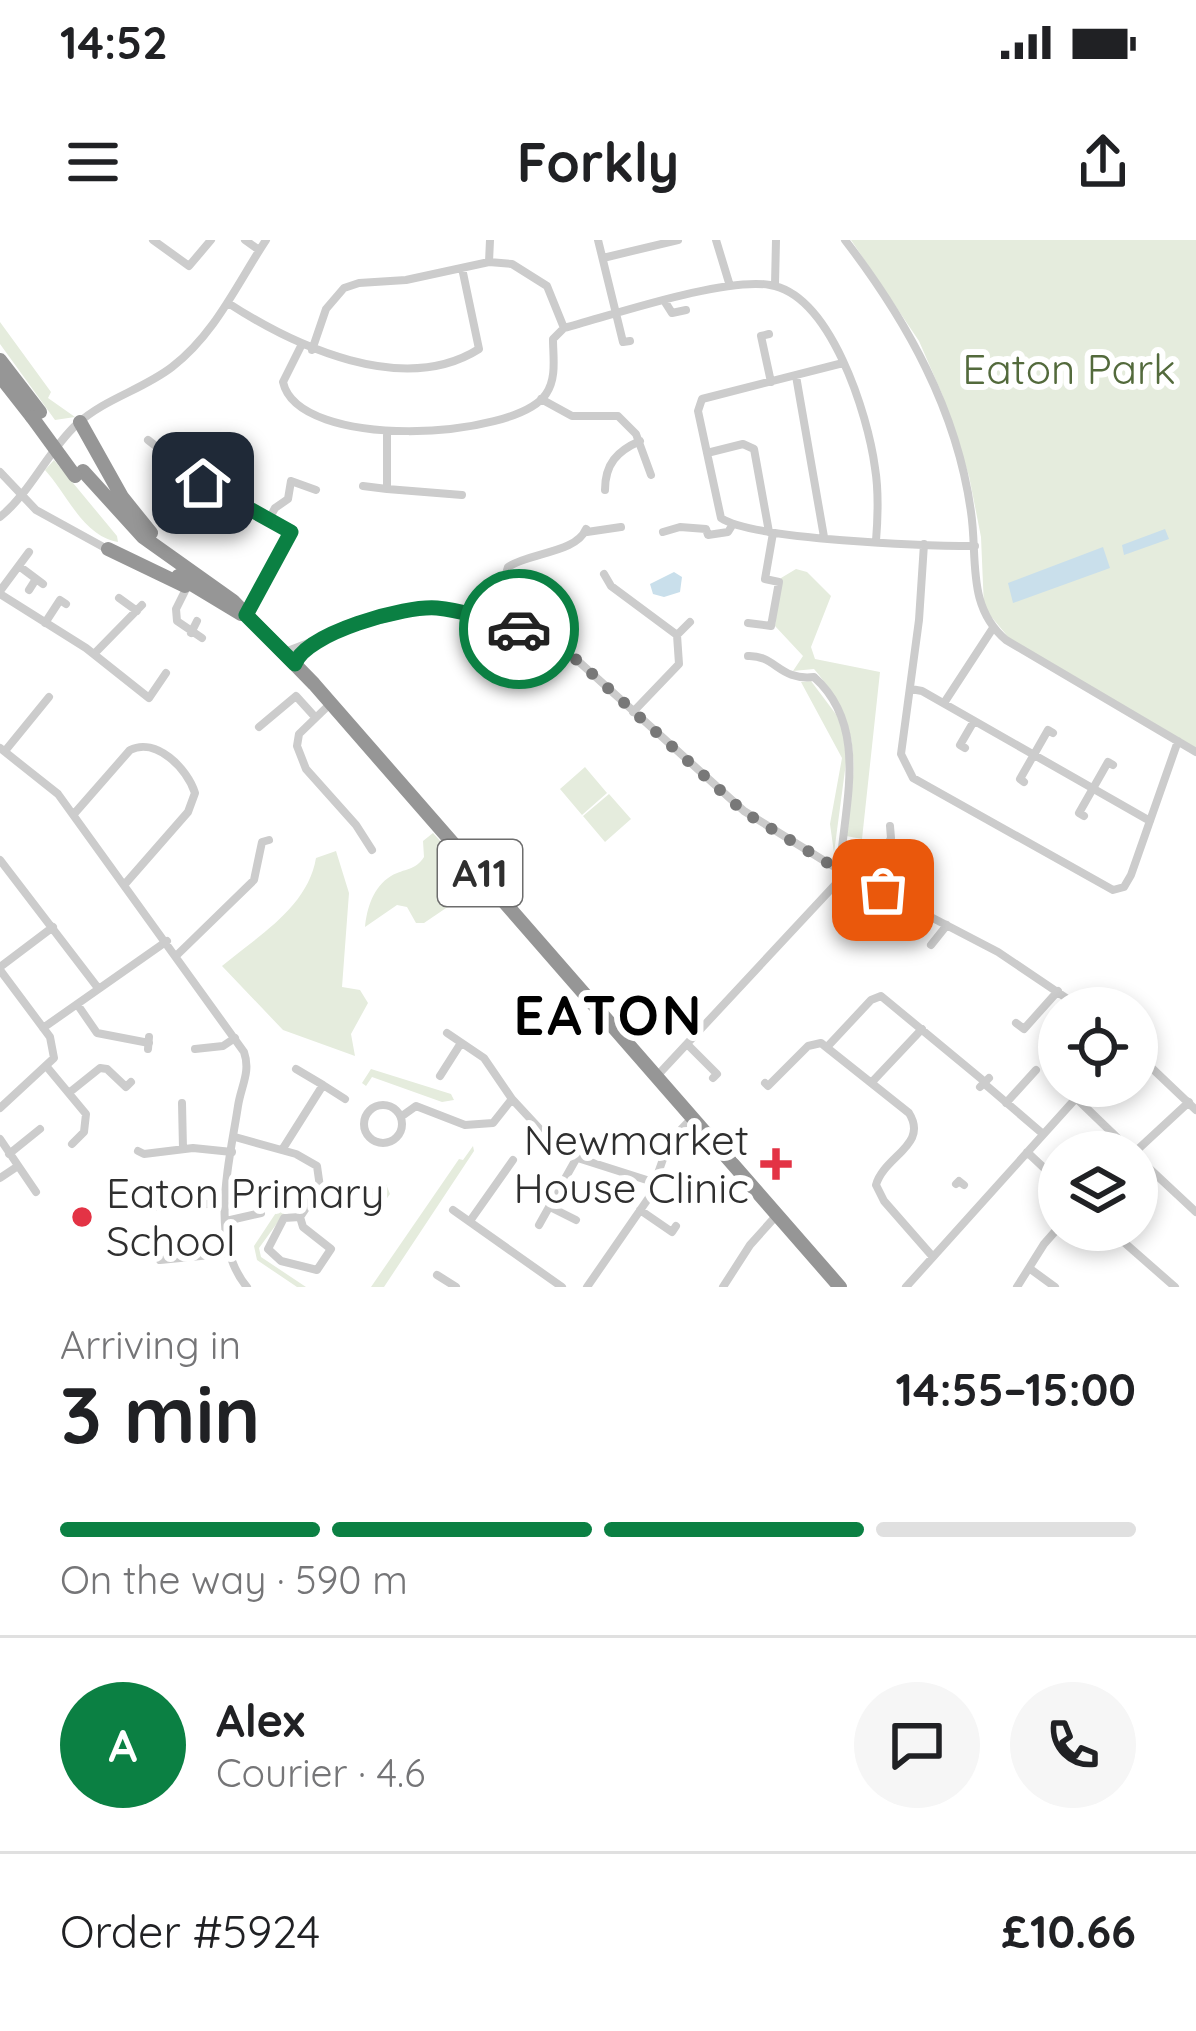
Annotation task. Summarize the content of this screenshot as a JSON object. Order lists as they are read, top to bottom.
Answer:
{
  "streets": {
    "highway": ["A11"]
  },
  "districts": ["EATON"],
  "parks": ["Eaton Park"],
  "places": {
    "health": ["Newmarket House Clinic"],
    "other": ["Eaton Primary School"]
  },
  "page": {
    "status": "14:52",
    "header": "Forkly",
    "heading": ["3 min", "Arriving in", "14:55–15:00"],
    "panel": [
      "Alex",
      "Courier · 4.6",
      "Order #5924",
      "£10.66"
    ],
    "bar": "On the way · 590 m",
    "round": "A"
  }
}
